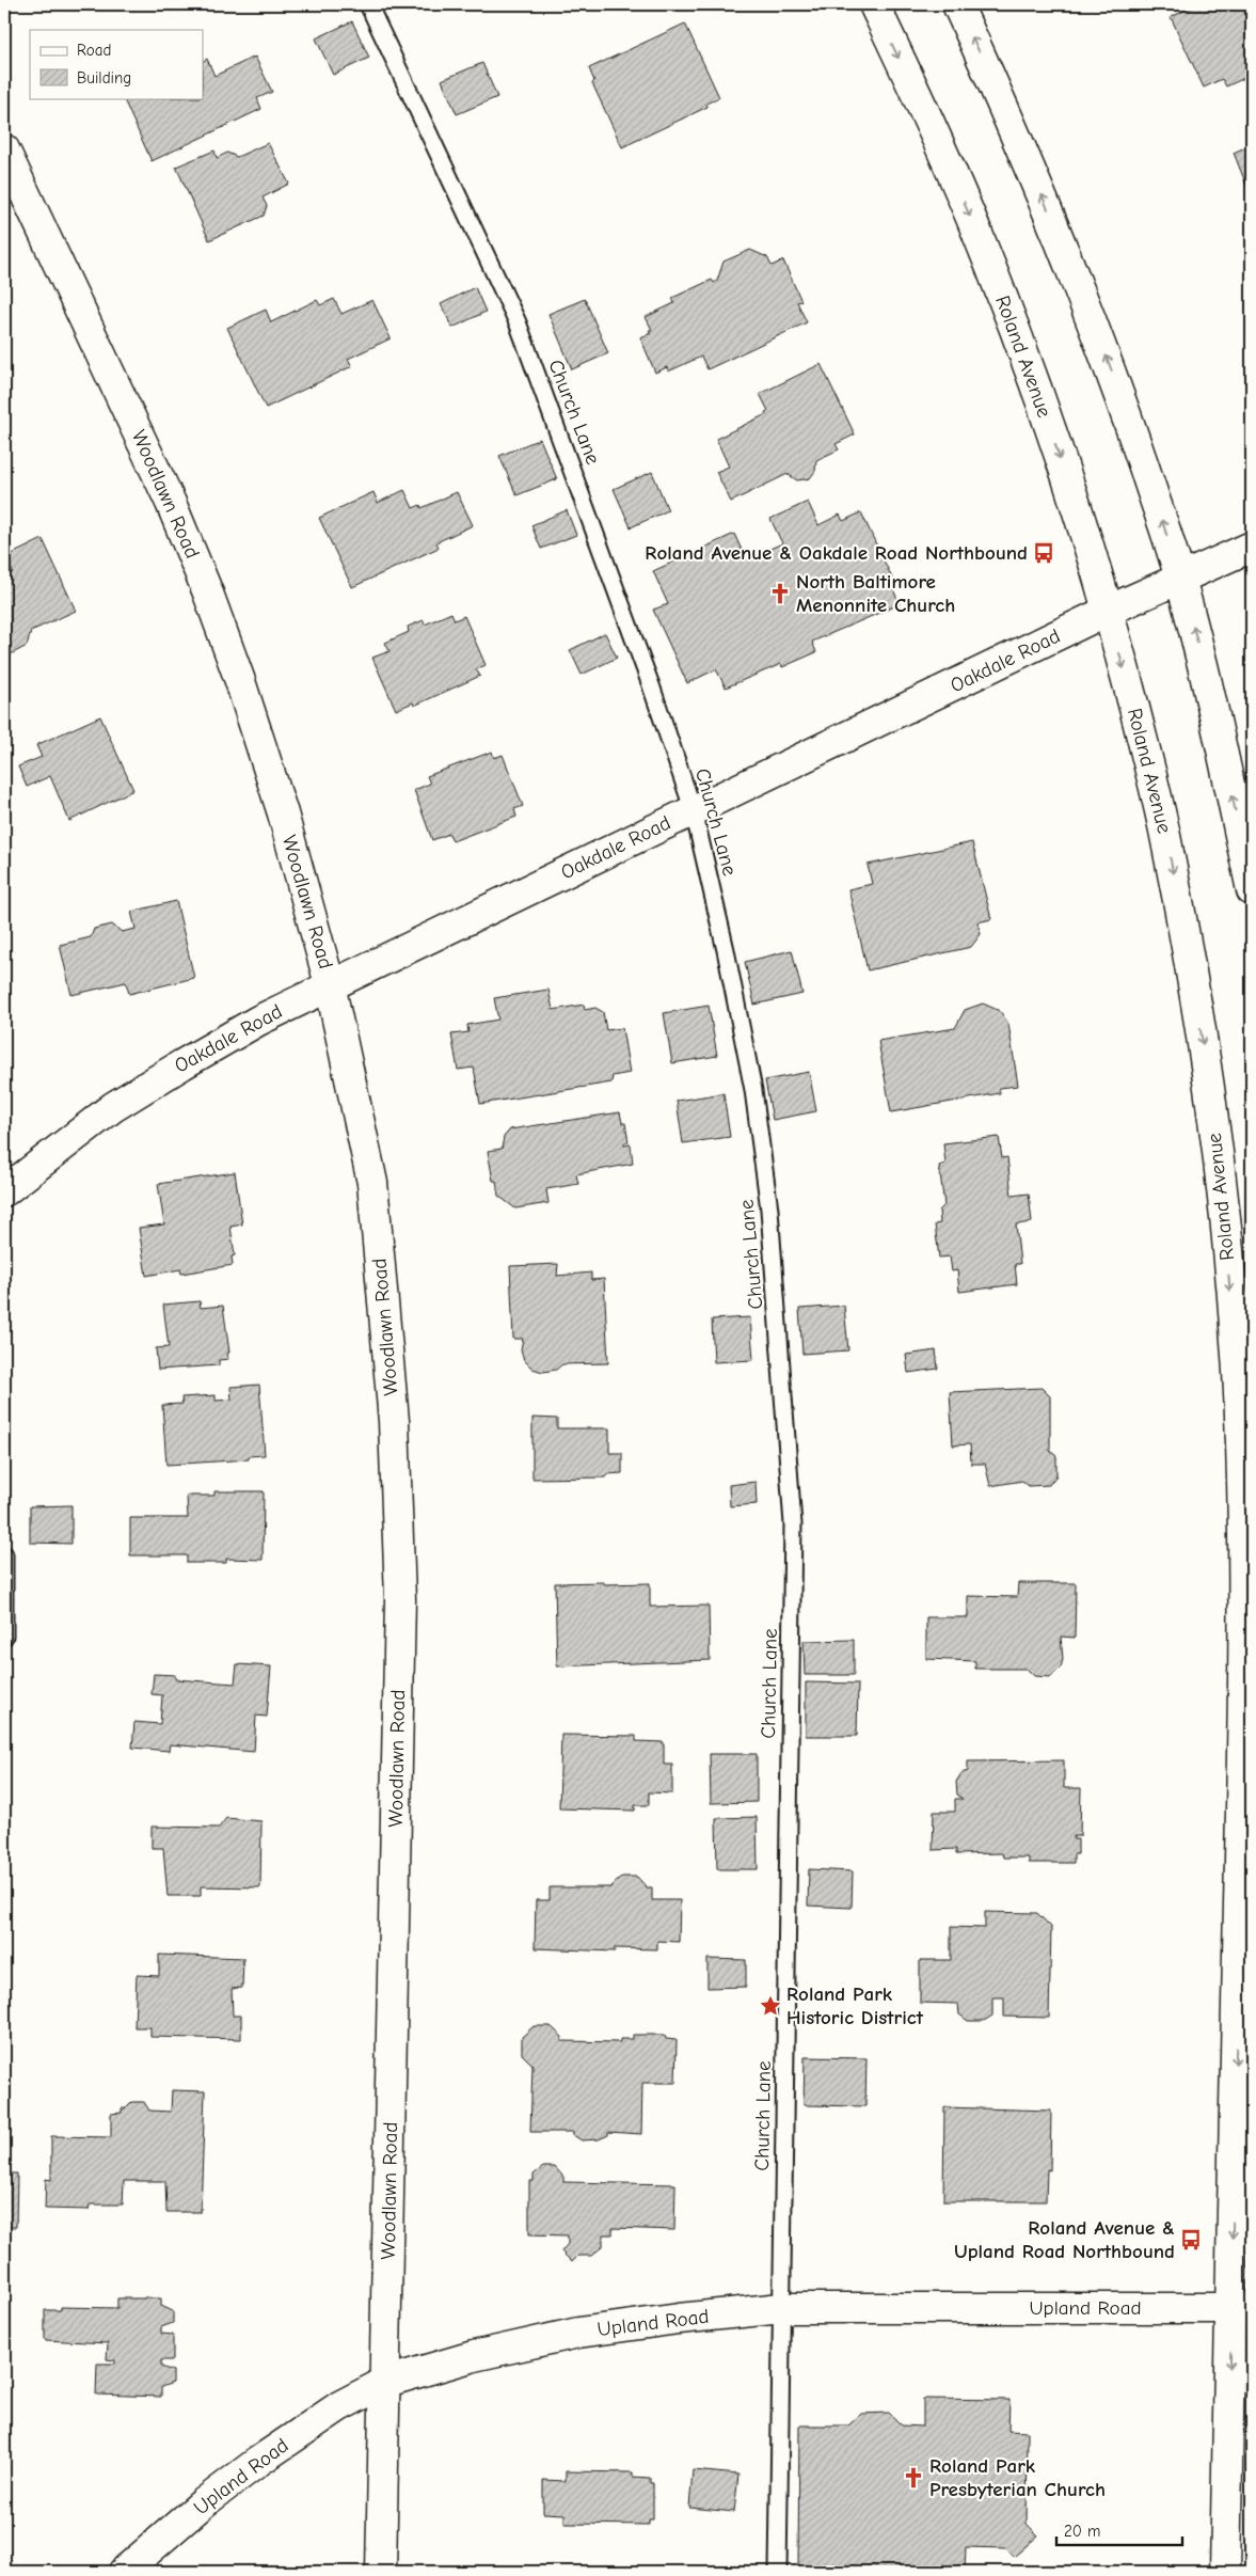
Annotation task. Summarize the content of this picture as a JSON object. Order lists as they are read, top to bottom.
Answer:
{
  "streets": {
    "street": [
      "Roland Avenue",
      "Woodlawn Road",
      "Oakdale Road",
      "Upland Road"
    ],
    "lane": ["Church Lane"]
  },
  "crossings": [
    ["Roland Avenue", "Oakdale Road"],
    ["Roland Avenue", "Upland Road"],
    ["Church Lane", "Oakdale Road"],
    ["Church Lane", "Upland Road"],
    ["Woodlawn Road", "Oakdale Road"],
    ["Woodlawn Road", "Upland Road"]
  ],
  "places": {
    "bus stop": ["Roland Avenue & Oakdale Road Northbound", "Roland Avenue & Upland Road Northbound"],
    "church": ["North Baltimore Menonnite Church", "Roland Park Presbyterian Church"],
    "place": ["Roland Park Historic District"]
  },
  "legend": ["Road", "Building"],
  "scale_bar": "20 m"
}
